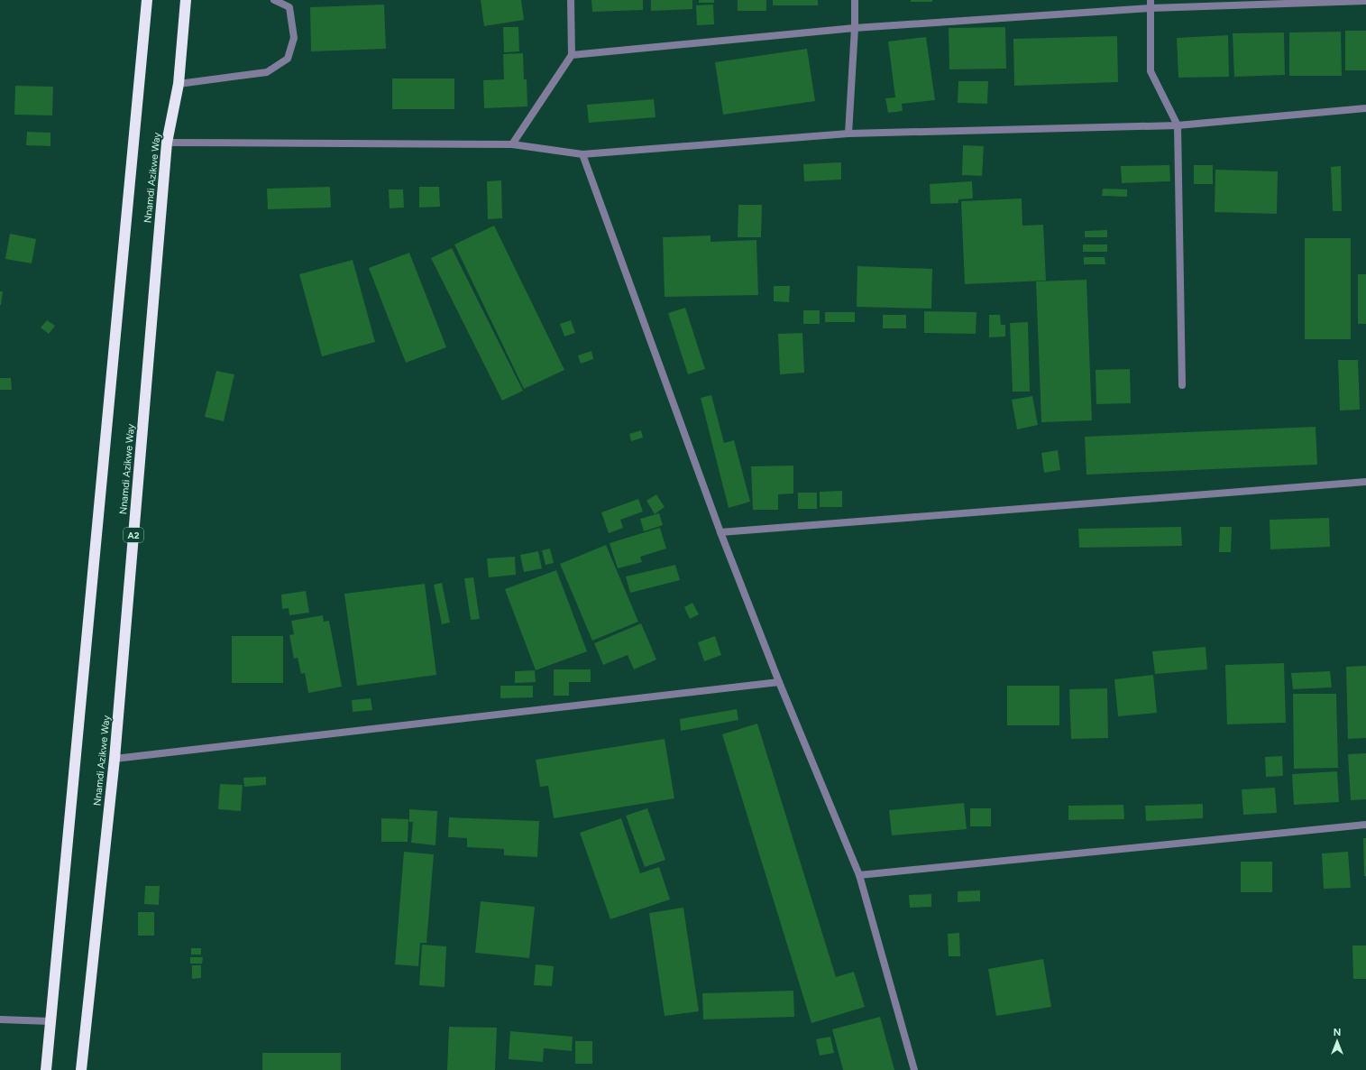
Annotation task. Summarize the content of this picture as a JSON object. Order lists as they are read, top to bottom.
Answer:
{
  "streets": {
    "highway": ["Nnamdi Azikwe Way", "A2"]
  },
  "north": "top"
}
